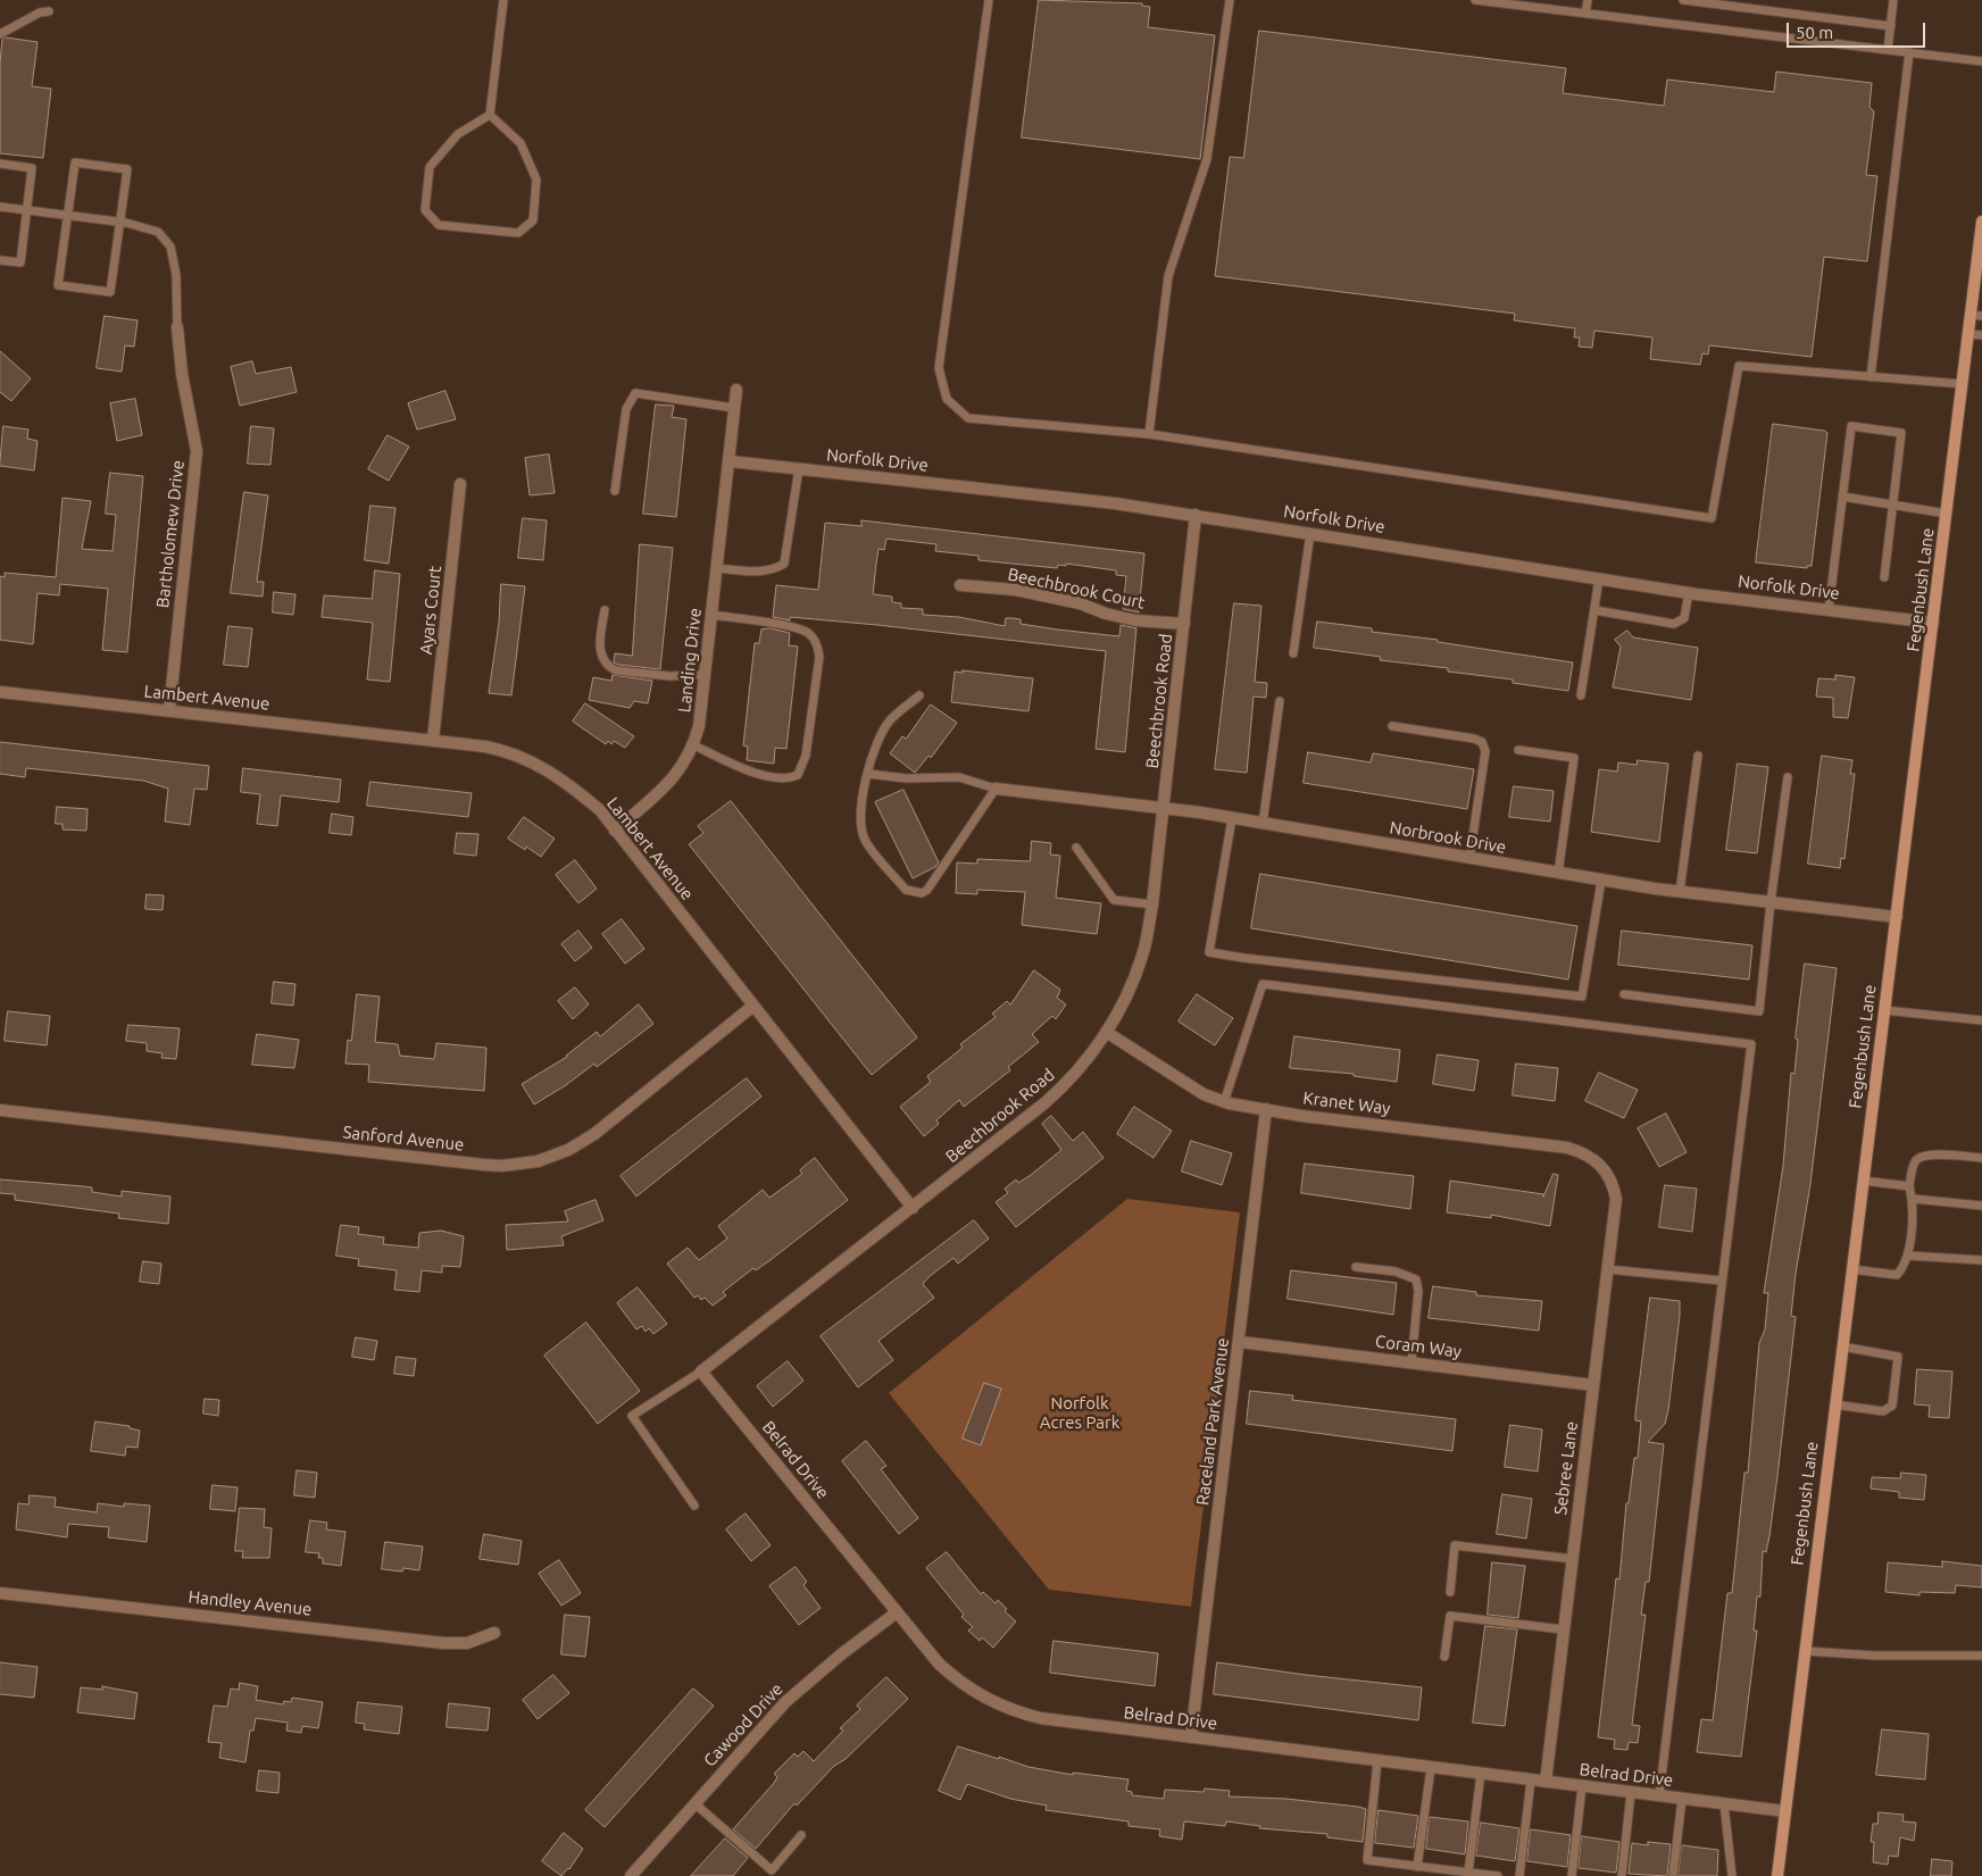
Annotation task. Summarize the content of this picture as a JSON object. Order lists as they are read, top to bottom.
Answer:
{
  "streets": {
    "main road": ["Fegenbush Lane"],
    "street": [
      "Norfolk Drive",
      "Bartholomew Drive",
      "Beechbrook Court",
      "Ayars Court",
      "Landing Drive",
      "Lambert Avenue",
      "Beechbrook Road",
      "Norbrook Drive",
      "Kranet Way",
      "Sanford Avenue",
      "Coram Way",
      "Raceland Park Avenue",
      "Belrad Drive",
      "Sebree Lane",
      "Handley Avenue",
      "Cawood Drive"
    ]
  },
  "crossings": [
    ["Norfolk Drive", "Fegenbush Lane"],
    ["Norfolk Drive", "Landing Drive"],
    ["Norfolk Drive", "Beechbrook Road"],
    ["Bartholomew Drive", "Lambert Avenue"],
    ["Beechbrook Court", "Beechbrook Road"],
    ["Fegenbush Lane", "Norbrook Drive"],
    ["Fegenbush Lane", "Belrad Drive"],
    ["Ayars Court", "Lambert Avenue"],
    ["Landing Drive", "Lambert Avenue"],
    ["Lambert Avenue", "Beechbrook Road"],
    ["Lambert Avenue", "Sanford Avenue"],
    ["Beechbrook Road", "Norbrook Drive"],
    ["Beechbrook Road", "Kranet Way"],
    ["Beechbrook Road", "Belrad Drive"],
    ["Kranet Way", "Raceland Park Avenue"],
    ["Kranet Way", "Sebree Lane"],
    ["Coram Way", "Raceland Park Avenue"],
    ["Coram Way", "Sebree Lane"],
    ["Raceland Park Avenue", "Belrad Drive"],
    ["Belrad Drive", "Sebree Lane"],
    ["Belrad Drive", "Cawood Drive"]
  ],
  "parks": ["Norfolk Acres Park"],
  "scale_bar": "50 m"
}
